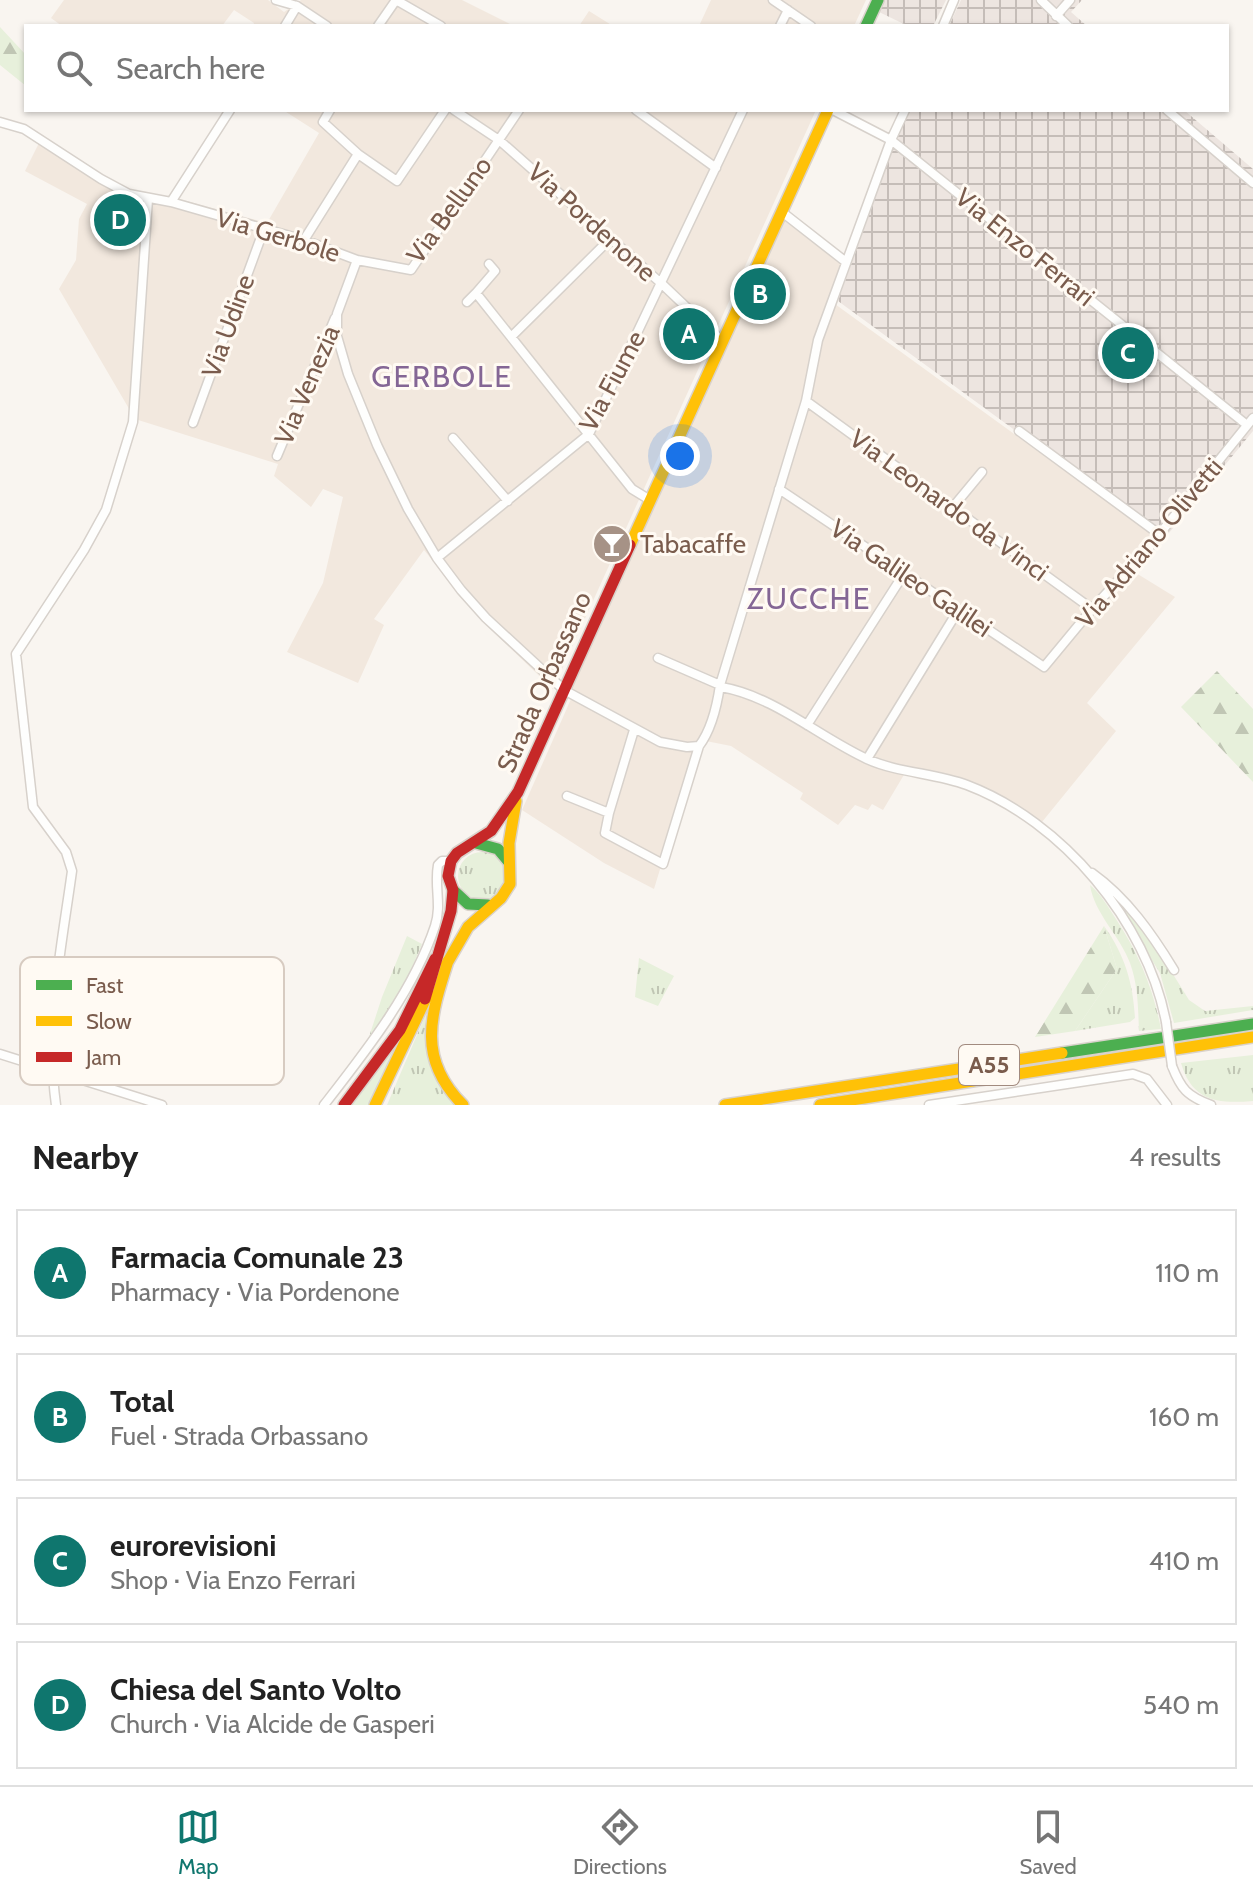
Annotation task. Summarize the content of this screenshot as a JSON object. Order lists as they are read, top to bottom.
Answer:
{
  "streets": {
    "main road": ["Strada Orbassano", "A55"],
    "street": [
      "Via Belluno",
      "Via Pordenone",
      "Via Gerbole",
      "Via Enzo Ferrari",
      "Via Udine",
      "Via Fiume",
      "Via Venezia",
      "Via Leonardo da Vinci",
      "Via Adriano Olivetti",
      "Via Galileo Galilei"
    ]
  },
  "crossings": [
    ["Via Belluno", "Via Pordenone"],
    ["Via Belluno", "Via Gerbole"],
    ["Via Pordenone", "Via Fiume"],
    ["Via Pordenone", "Strada Orbassano"],
    ["Via Gerbole", "Via Udine"],
    ["Via Gerbole", "Via Fiume"],
    ["Via Gerbole", "Via Venezia"],
    ["Via Gerbole", "Strada Orbassano"],
    ["Via Enzo Ferrari", "Via Adriano Olivetti"],
    ["Via Leonardo da Vinci", "Via Adriano Olivetti"],
    ["Via Adriano Olivetti", "Via Galileo Galilei"]
  ],
  "districts": ["GERBOLE", "ZUCCHE"],
  "places": {
    "bar": ["Tabacaffe"]
  },
  "legend": ["Fast", "Slow", "Jam"],
  "page": {
    "search": "Search here",
    "pins": [
      "D",
      "B",
      "A",
      "C"
    ],
    "heading": ["Nearby", "4 results"],
    "list": [
      {
        "mark": "A",
        "name": "Farmacia Comunale 23",
        "note": "Pharmacy · Via Pordenone",
        "value": "110 m"
      },
      {
        "mark": "B",
        "name": "Total",
        "note": "Fuel · Strada Orbassano",
        "value": "160 m"
      },
      {
        "mark": "C",
        "name": "eurorevisioni",
        "note": "Shop · Via Enzo Ferrari",
        "value": "410 m"
      },
      {
        "mark": "D",
        "name": "Chiesa del Santo Volto",
        "note": "Church · Via Alcide de Gasperi",
        "value": "540 m"
      }
    ],
    "nav": ["Map", "Directions", "Saved"]
  }
}
